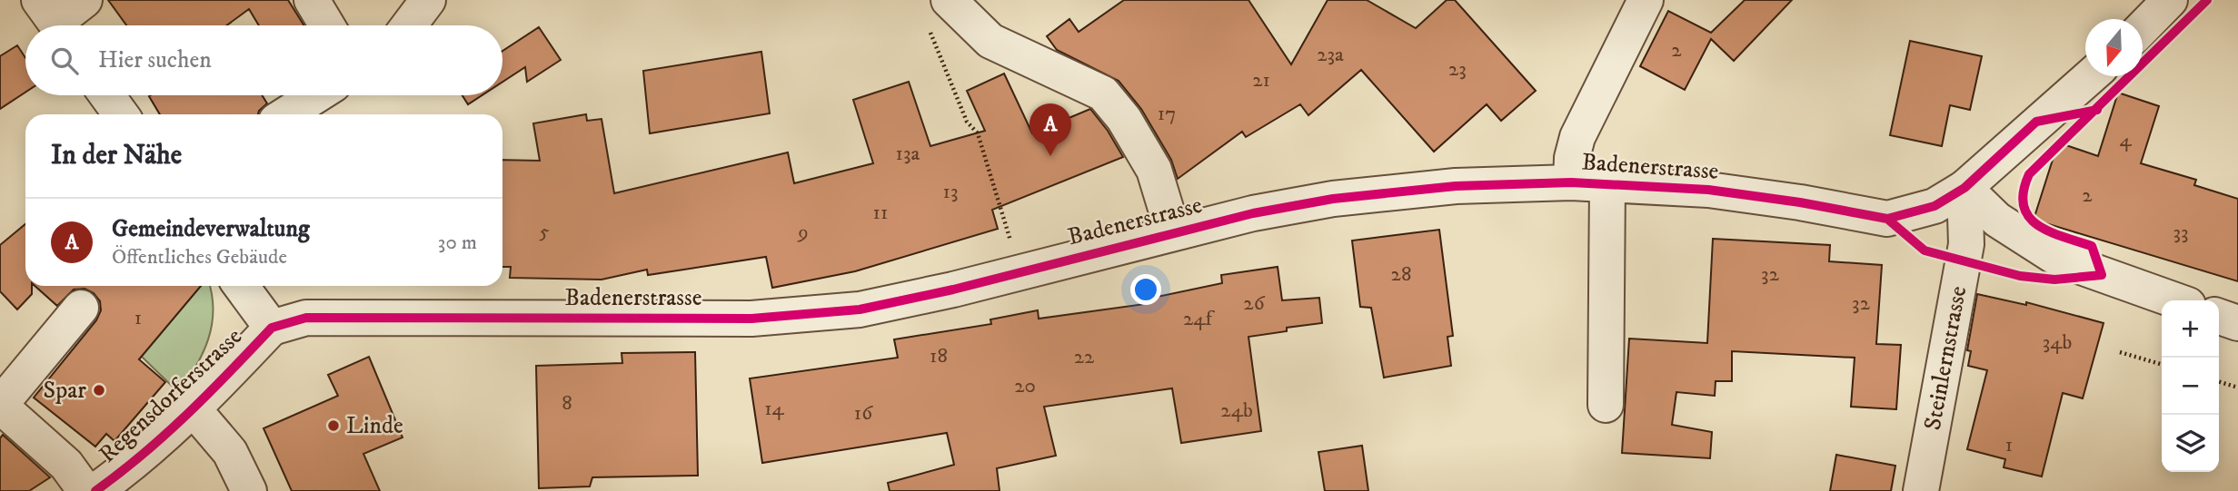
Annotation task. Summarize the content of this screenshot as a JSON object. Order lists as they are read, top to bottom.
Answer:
{
  "streets": {
    "street": ["Badenerstrasse", "Steinlernstrasse", "Regensdorferstrasse"]
  },
  "crossings": [
    ["Badenerstrasse", "Steinlernstrasse"],
    ["Badenerstrasse", "Regensdorferstrasse"]
  ],
  "places": ["Spar", "Linde"],
  "house_numbers": [
    "2",
    "23a",
    "23",
    "21",
    "17",
    "4",
    "13a",
    "13",
    "2",
    "11",
    "5",
    "9",
    "33",
    "28",
    "32",
    "26",
    "32",
    "1",
    "24f",
    "34b",
    "18",
    "22",
    "20",
    "8",
    "14",
    "24b",
    "16",
    "1"
  ],
  "north": "bottom",
  "page": {
    "search": "Hier suchen",
    "pins": "A",
    "heading": "In der Nähe",
    "list": [
      {
        "mark": "A",
        "name": "Gemeindeverwaltung",
        "note": "Öffentliches Gebäude",
        "value": "30 m"
      }
    ],
    "map_buttons": ["+", "−"]
  }
}
